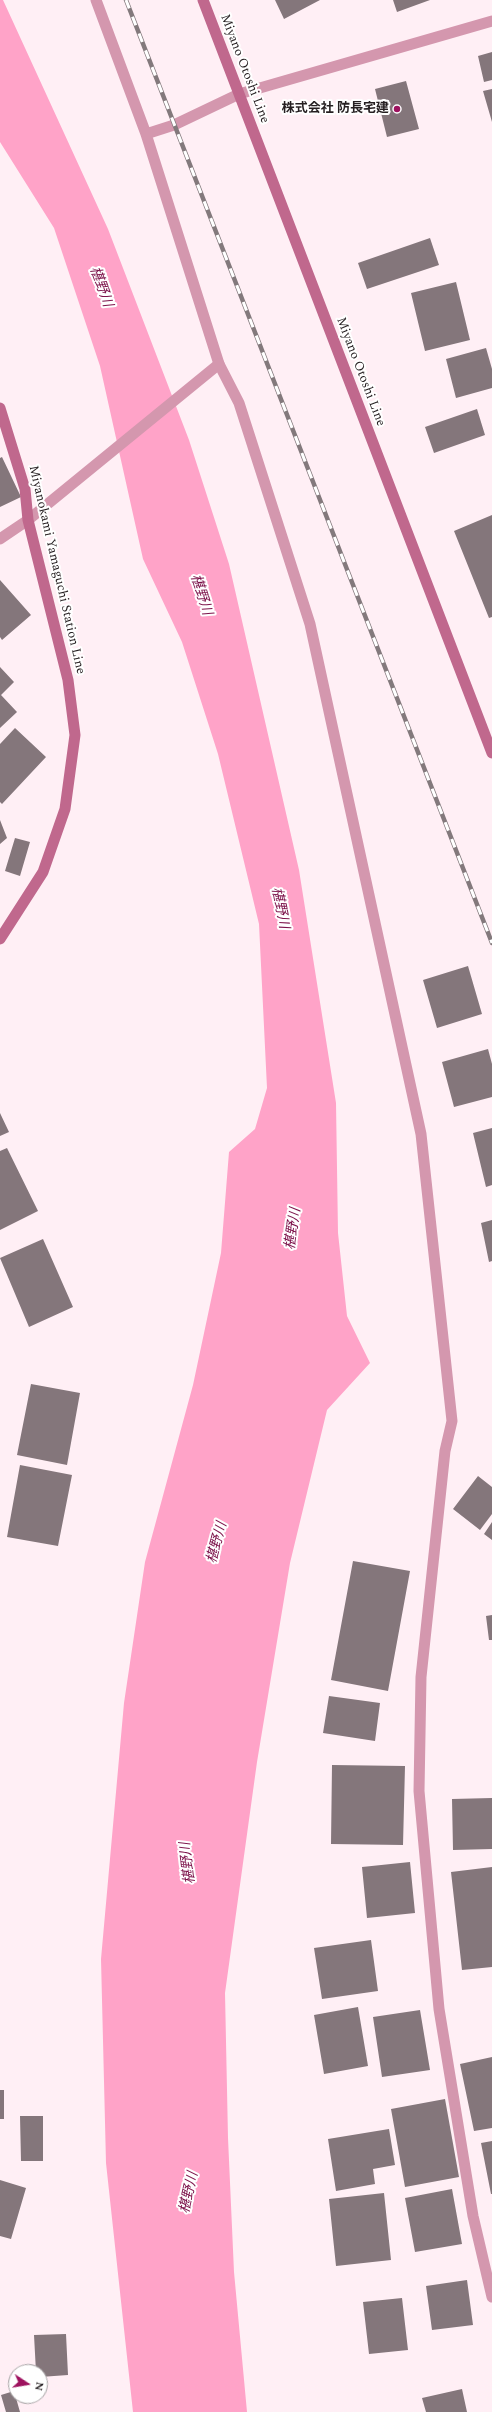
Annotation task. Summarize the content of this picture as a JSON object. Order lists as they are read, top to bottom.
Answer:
{
  "streets": {
    "main road": ["Miyano Otoshi Line", "Miyanokami Yamaguchi Station Line"]
  },
  "water": ["椹野川"],
  "places": ["株式会社 防長宅建"],
  "north": "right"
}
